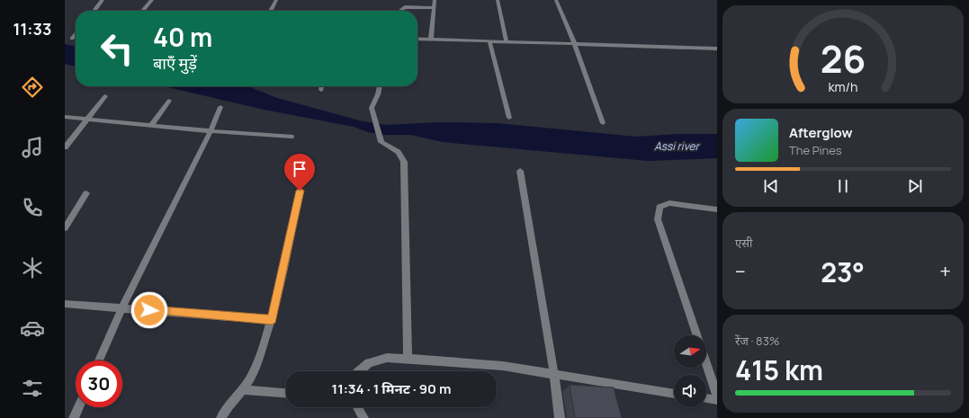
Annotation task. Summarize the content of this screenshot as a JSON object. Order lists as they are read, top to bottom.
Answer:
{
  "water": ["Assi river"],
  "north": "right",
  "page": {
    "tabs": "11:33",
    "turn": ["40 m", "बाएँ मुड़ें"],
    "song": ["Afterglow", "The Pines"],
    "tile": [
      "एसी",
      ["रेंज · 83%", "415 km"]
    ],
    "heat": ["−", "23°", "+"],
    "limit": "30",
    "trip": "11:34 · 1 मिनट · 90 m",
    "gauge": ["26", "km/h"]
  }
}
